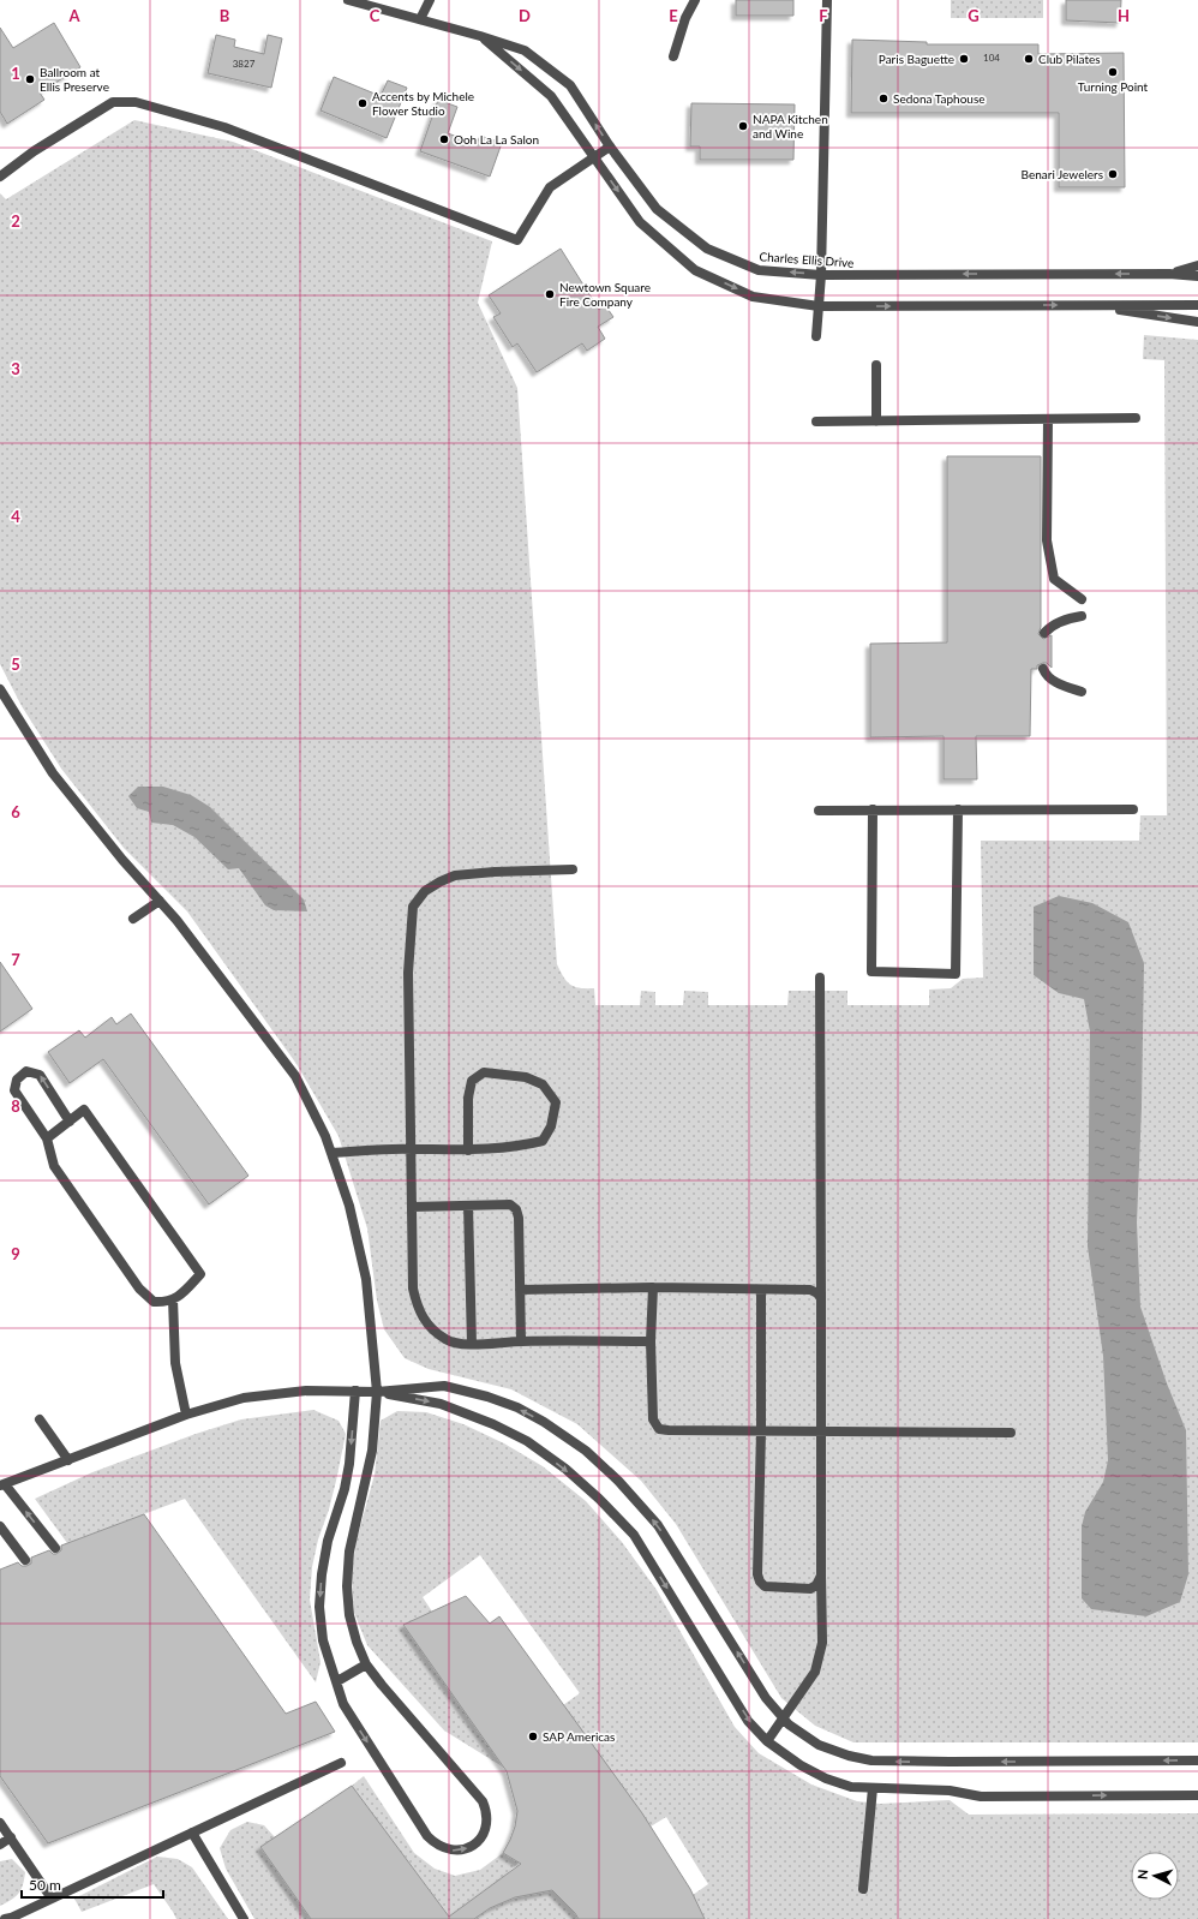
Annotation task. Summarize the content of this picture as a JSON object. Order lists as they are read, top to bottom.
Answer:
{
  "streets": {
    "street": ["Charles Ellis Drive"]
  },
  "places": [
    "Paris Baguette",
    "Club Pilates",
    "Turning Point",
    "Ballroom at Ellis Preserve",
    "Sedona Taphouse",
    "Accents by Michele Flower Studio",
    "NAPA Kitchen and Wine",
    "Ooh La La Salon",
    "Benari Jewelers",
    "Newtown Square Fire Company",
    "SAP Americas"
  ],
  "house_numbers": ["104", "3827"],
  "scale_bar": "50 m",
  "north": "left",
  "grid": {
    "columns": [
      "A",
      "B",
      "C",
      "D",
      "E",
      "F",
      "G",
      "H"
    ],
    "rows": [
      "1",
      "2",
      "3",
      "4",
      "5",
      "6",
      "7",
      "8",
      "9"
    ]
  }
}
